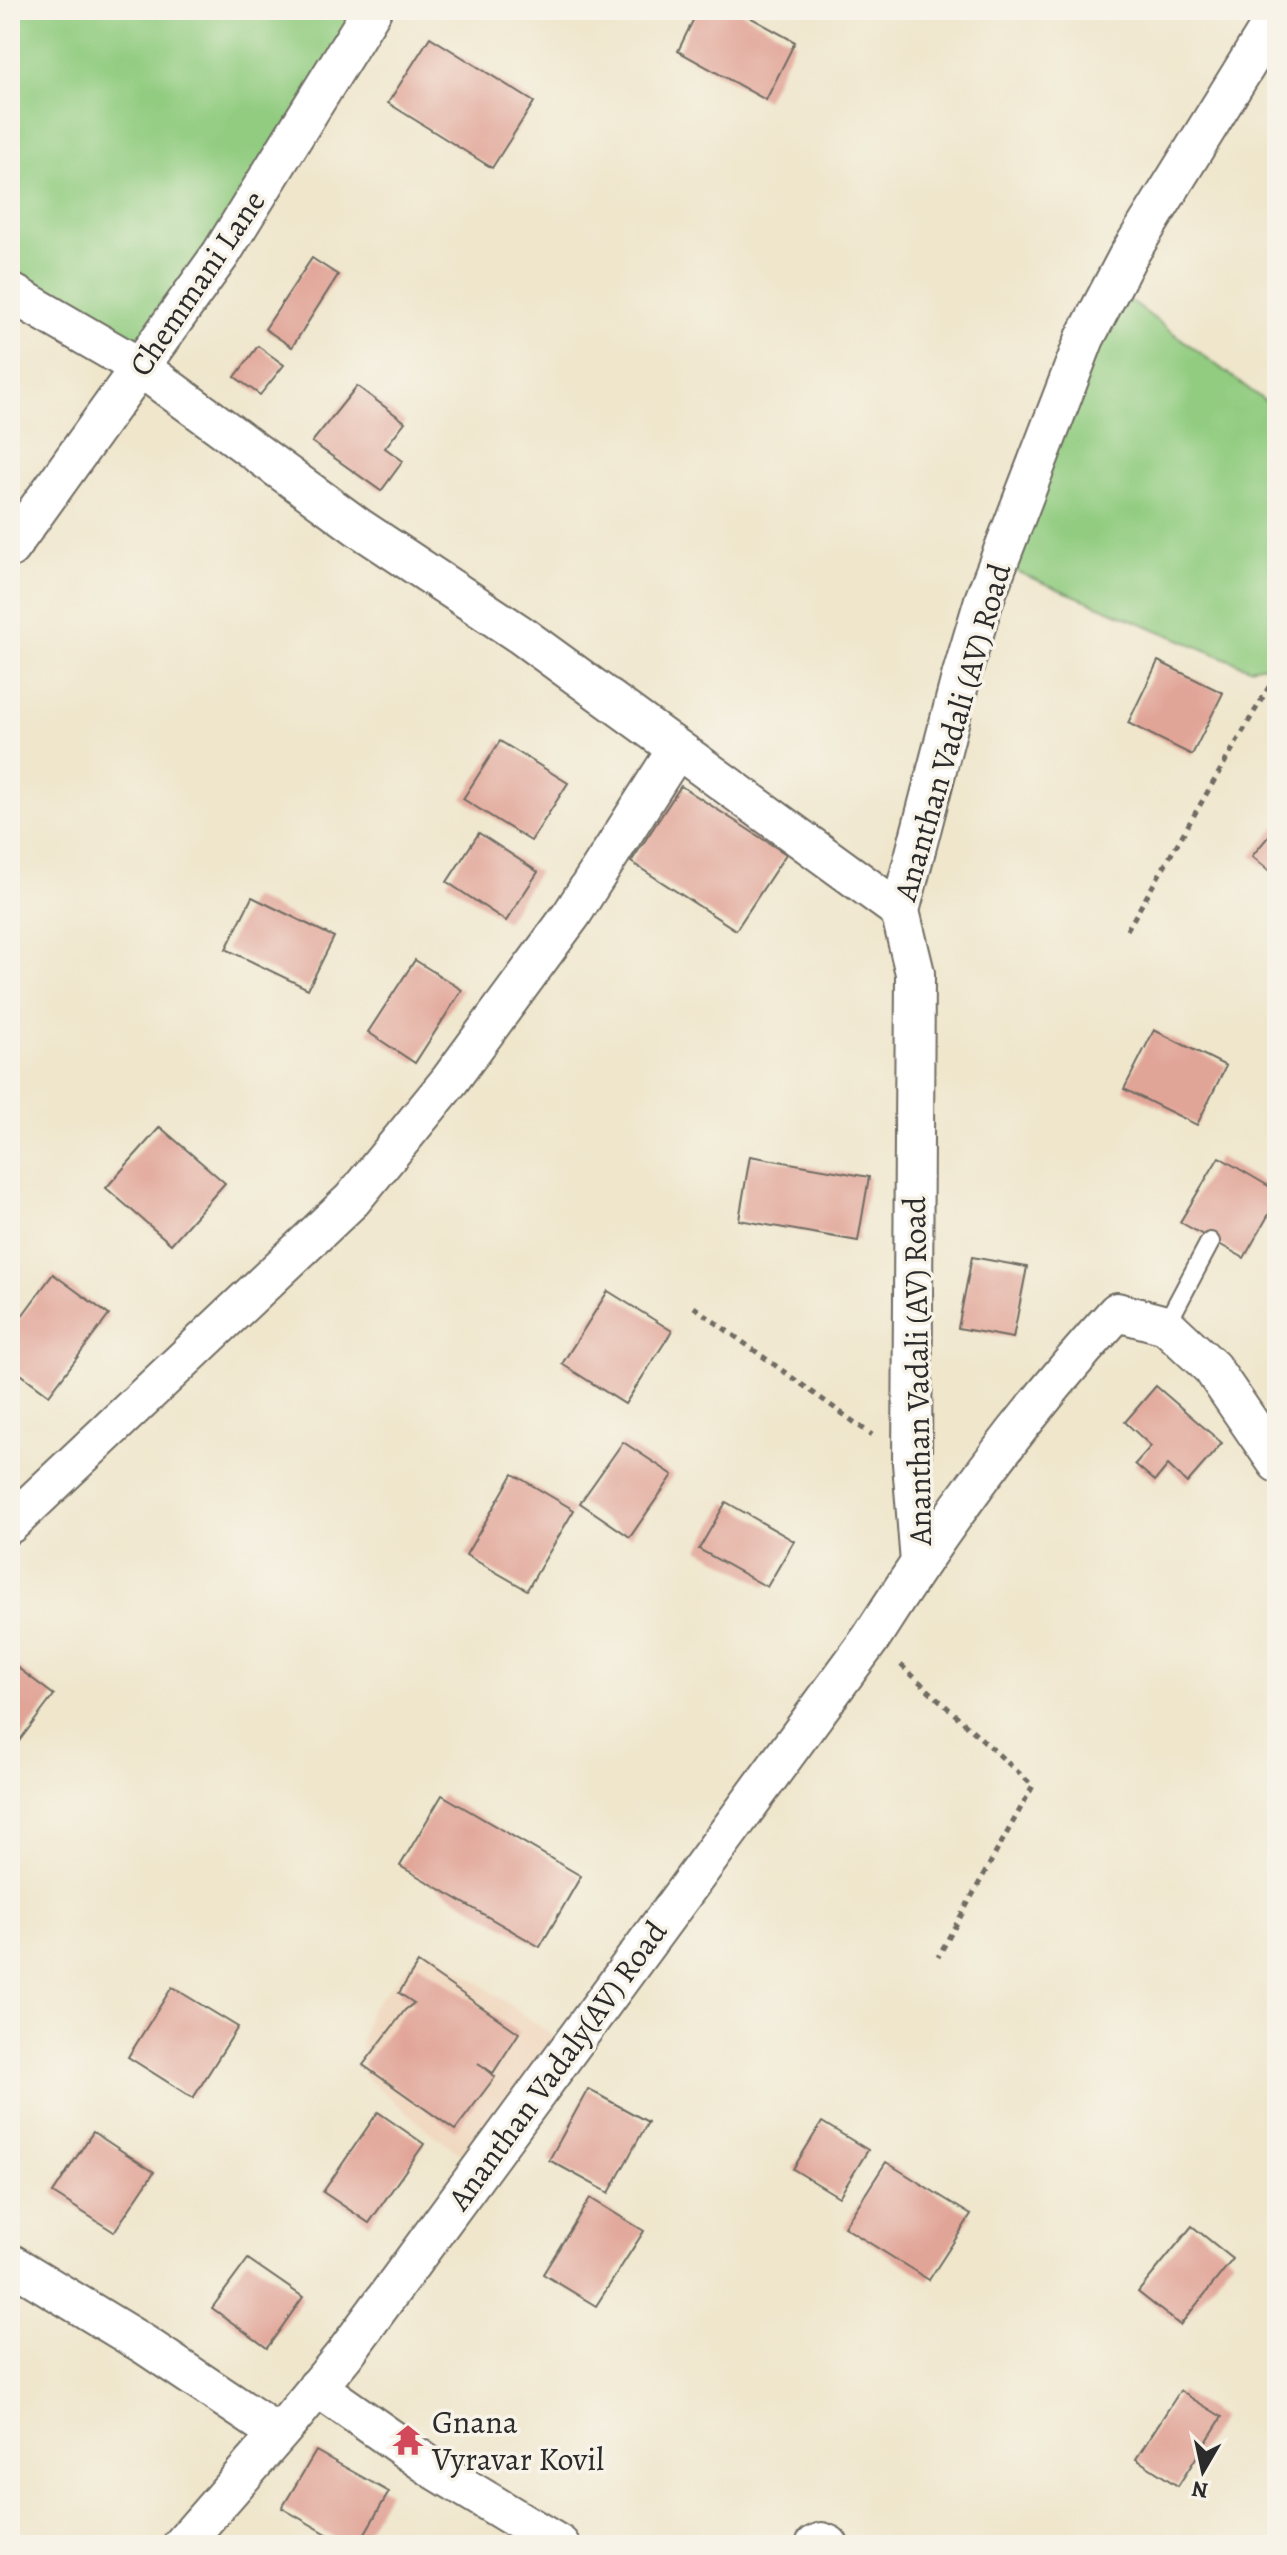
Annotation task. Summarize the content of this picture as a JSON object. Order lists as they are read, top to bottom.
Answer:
{
  "streets": {
    "street": ["Chemmani Lane", "Ananthan Vadali (AV) Road", "Ananthan Vadaly(AV) Road"]
  },
  "crossings": [
    ["Ananthan Vadali (AV) Road", "Ananthan Vadaly(AV) Road"]
  ],
  "places": {
    "temple": ["Gnana Vyravar Kovil"]
  },
  "north": "bottom"
}
